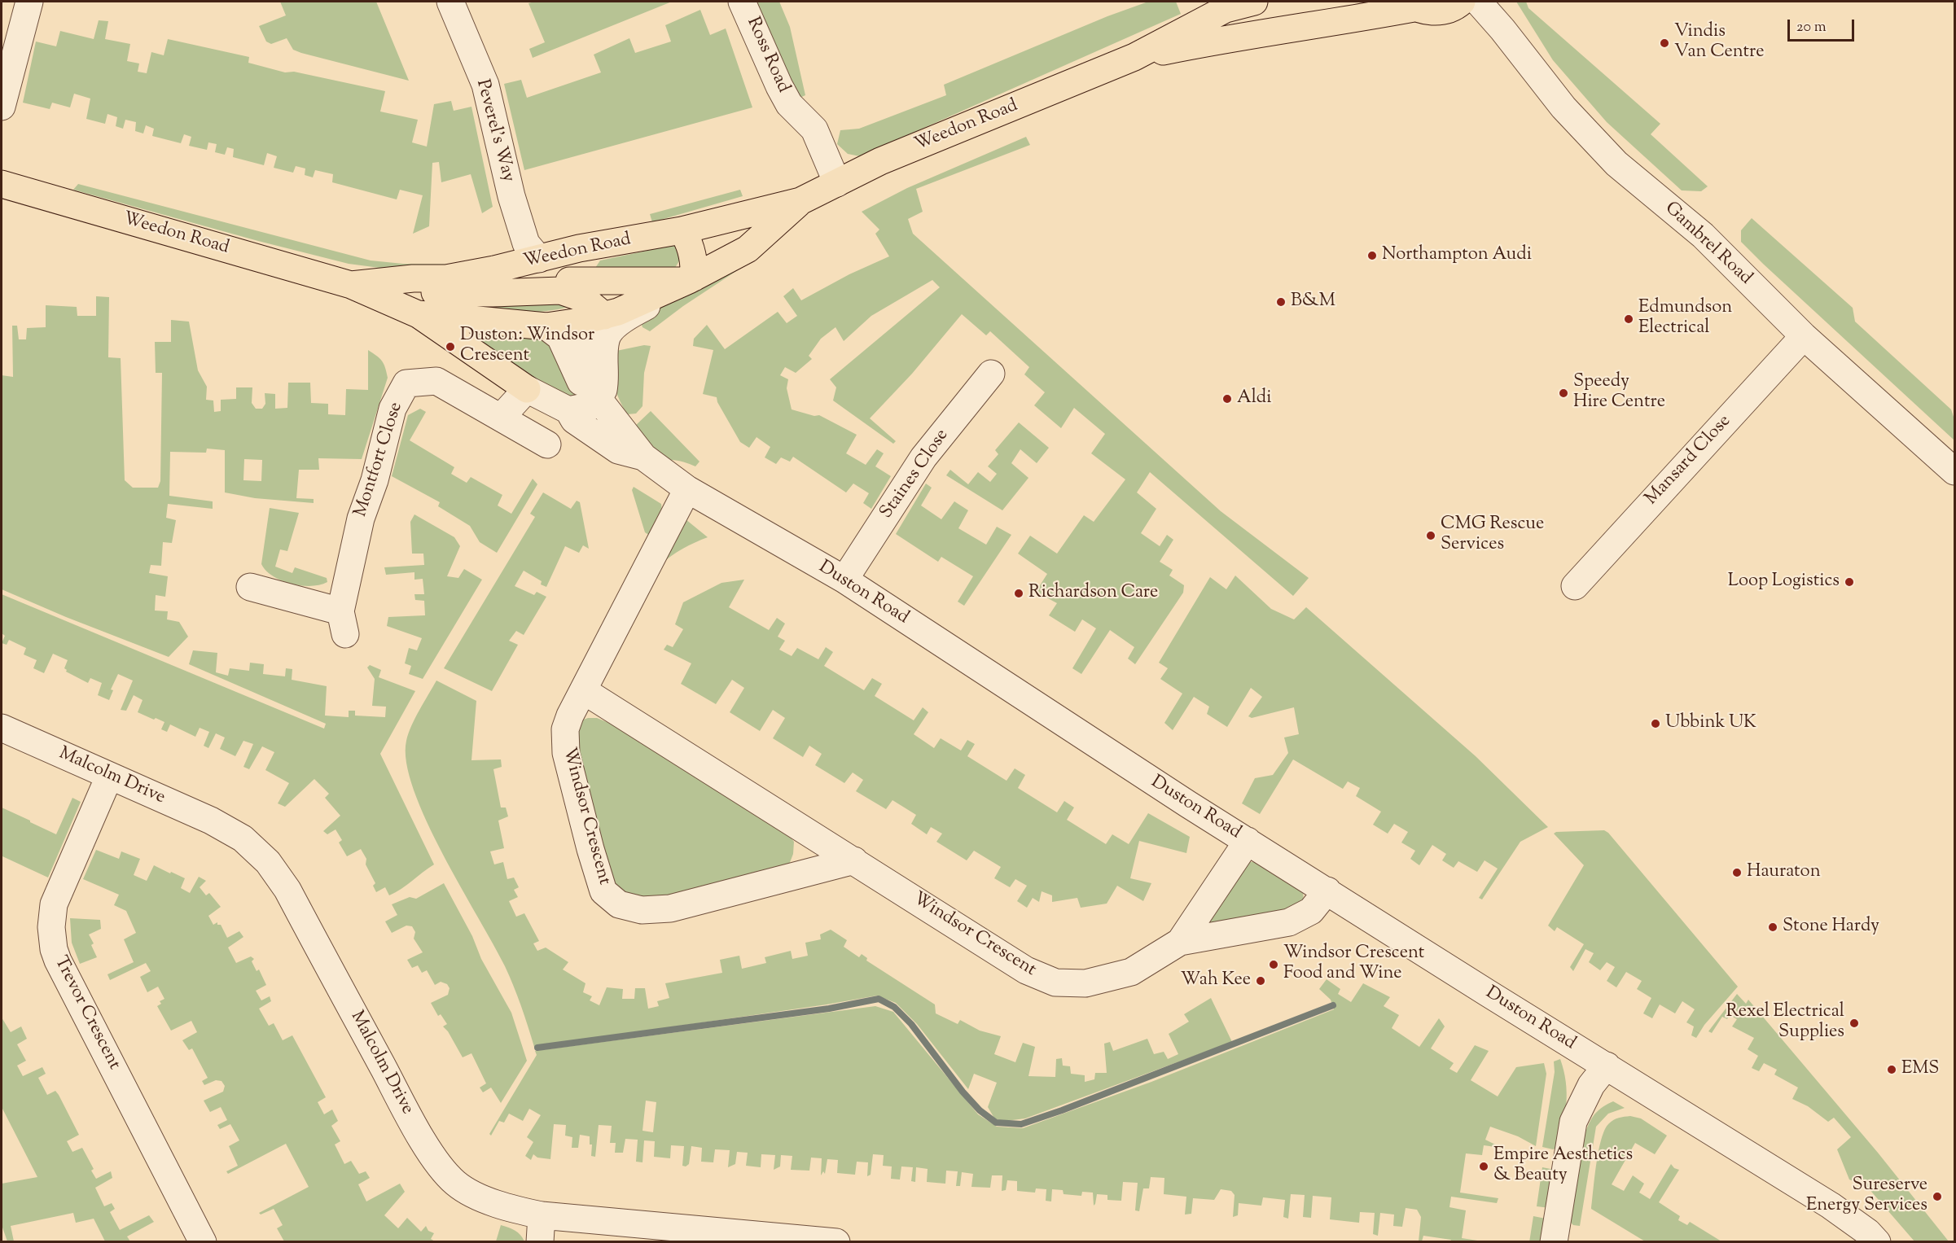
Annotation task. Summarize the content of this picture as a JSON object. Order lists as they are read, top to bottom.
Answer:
{
  "streets": {
    "main road": ["Weedon Road"],
    "street": [
      "Ross Road",
      "Peverel's Way",
      "Gambrel Road",
      "Montfort Close",
      "Mansard Close",
      "Staines Close",
      "Duston Road",
      "Malcolm Drive",
      "Windsor Crescent",
      "Trevor Crescent"
    ]
  },
  "crossings": [
    ["Ross Road", "Weedon Road"],
    ["Weedon Road", "Peverel's Way"],
    ["Weedon Road", "Duston Road"],
    ["Gambrel Road", "Mansard Close"],
    ["Staines Close", "Duston Road"],
    ["Duston Road", "Windsor Crescent"],
    ["Malcolm Drive", "Trevor Crescent"]
  ],
  "places": [
    "Vindis Van Centre",
    "Northampton Audi",
    "B&M",
    "Edmundson Electrical",
    "Duston: Windsor Crescent",
    "Speedy Hire Centre",
    "Aldi",
    "CMG Rescue Services",
    "Loop Logistics",
    "Richardson Care",
    "Ubbink UK",
    "Hauraton",
    "Stone Hardy",
    "Windsor Crescent Food and Wine",
    "Wah Kee",
    "Rexel Electrical Supplies",
    "EMS",
    "Empire Aesthetics & Beauty",
    "Sureserve Energy Services"
  ],
  "scale_bar": "20 m"
}
